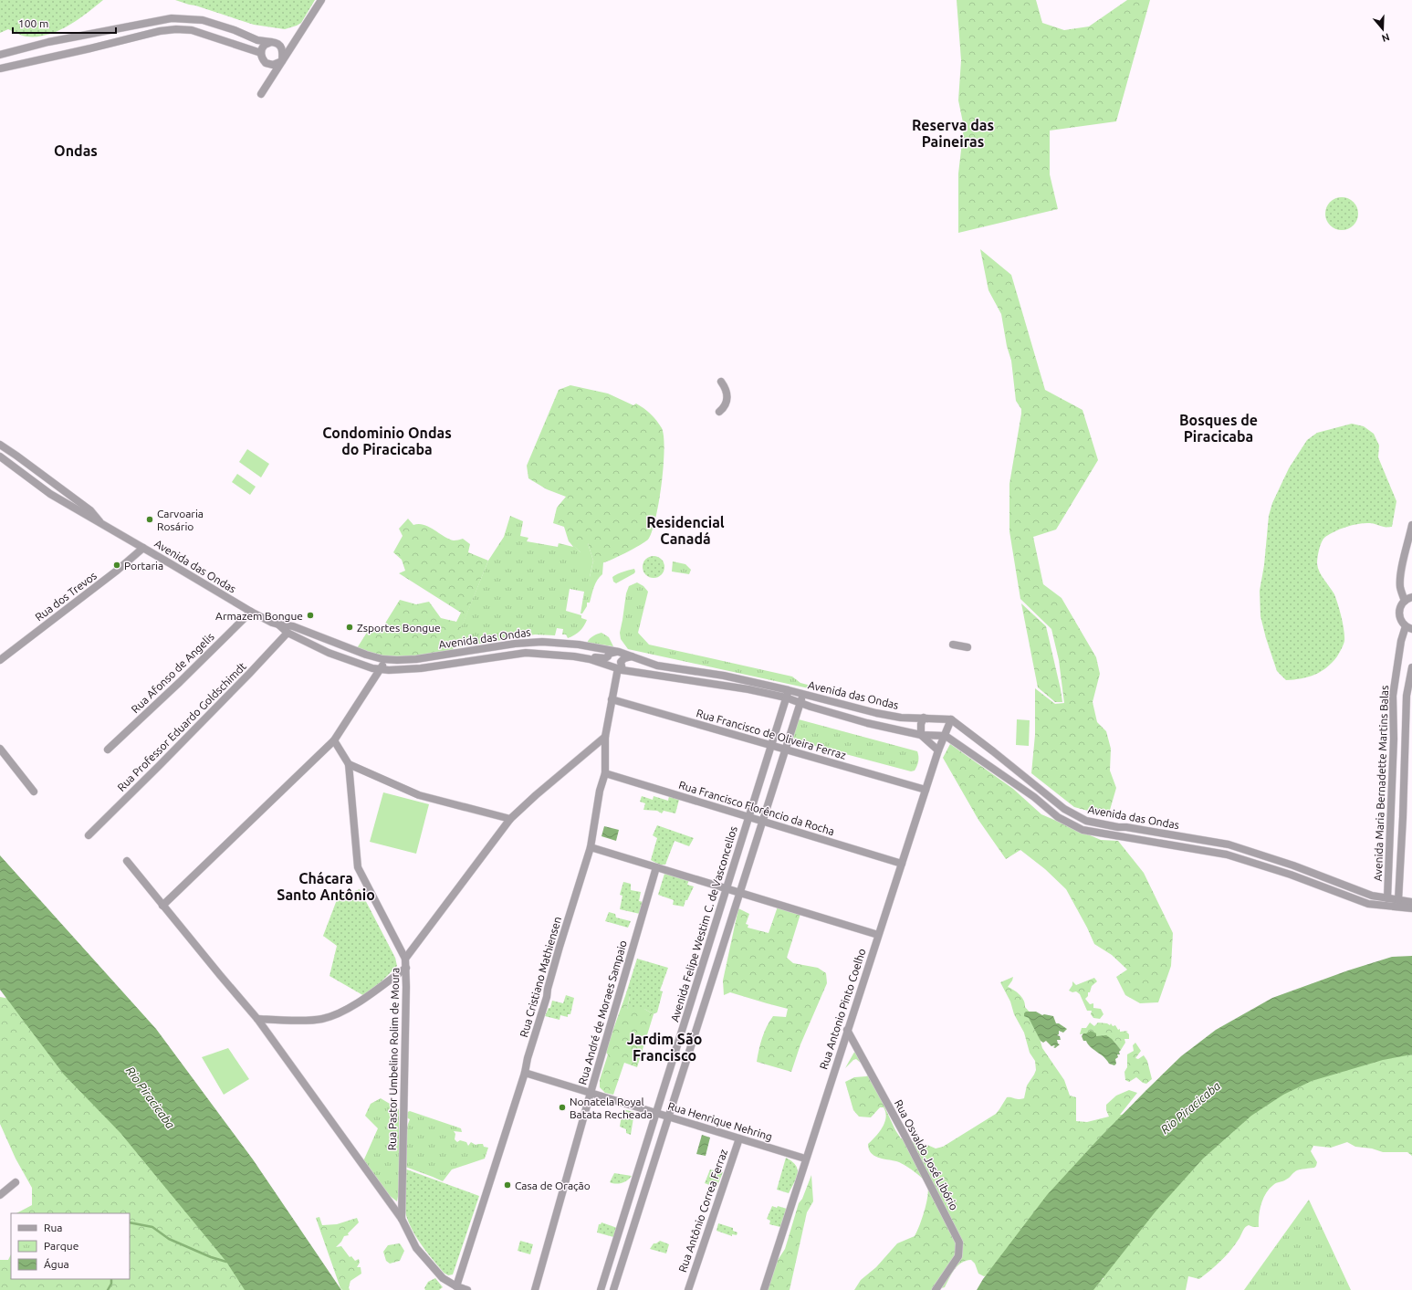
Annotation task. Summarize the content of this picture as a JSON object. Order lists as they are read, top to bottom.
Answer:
{
  "streets": {
    "street": [
      "Avenida das Ondas",
      "Rua dos Trevos",
      "Rua Afonso de Angelis",
      "Rua Professor Eduardo Goldschimdt",
      "Rua Francisco de Oliveira Ferraz",
      "Avenida Maria Bernadette Martins Balas",
      "Rua Francisco Florêncio da Rocha",
      "Avenida Felipe Westim C. de Vasconcellos",
      "Rua Cristiano Mathiensen",
      "Rua Antonio Pinto Coelho",
      "Rua André de Moraes Sampaio",
      "Rua Pastor Umbelino Rolim de Moura",
      "Rua Henrique Nehring",
      "Rua Osvaldo José Libório",
      "Rua Antônio Correa Ferraz"
    ]
  },
  "crossings": [
    ["Avenida das Ondas", "Rua dos Trevos"],
    ["Avenida das Ondas", "Rua Afonso de Angelis"],
    ["Avenida das Ondas", "Rua Professor Eduardo Goldschimdt"],
    ["Avenida das Ondas", "Avenida Maria Bernadette Martins Balas"],
    ["Avenida das Ondas", "Avenida Felipe Westim C. de Vasconcellos"],
    ["Avenida das Ondas", "Rua Cristiano Mathiensen"],
    ["Avenida das Ondas", "Rua Antonio Pinto Coelho"],
    ["Rua Francisco de Oliveira Ferraz", "Avenida Felipe Westim C. de Vasconcellos"],
    ["Rua Francisco de Oliveira Ferraz", "Rua Cristiano Mathiensen"],
    ["Rua Francisco de Oliveira Ferraz", "Rua Antonio Pinto Coelho"],
    ["Rua Francisco Florêncio da Rocha", "Avenida Felipe Westim C. de Vasconcellos"],
    ["Rua Francisco Florêncio da Rocha", "Rua Cristiano Mathiensen"],
    ["Rua Francisco Florêncio da Rocha", "Rua Antonio Pinto Coelho"],
    ["Avenida Felipe Westim C. de Vasconcellos", "Rua Henrique Nehring"],
    ["Rua Cristiano Mathiensen", "Rua Pastor Umbelino Rolim de Moura"],
    ["Rua Cristiano Mathiensen", "Rua Henrique Nehring"],
    ["Rua Antonio Pinto Coelho", "Rua Henrique Nehring"],
    ["Rua Antonio Pinto Coelho", "Rua Osvaldo José Libório"],
    ["Rua André de Moraes Sampaio", "Rua Henrique Nehring"],
    ["Rua Henrique Nehring", "Rua Antônio Correa Ferraz"]
  ],
  "districts": [
    "Reserva das Paineiras",
    "Ondas",
    "Bosques de Piracicaba",
    "Condominio Ondas do Piracicaba",
    "Residencial Canadá",
    "Chácara Santo Antônio",
    "Jardim São Francisco"
  ],
  "water": ["Rio Piracicaba"],
  "places": [
    "Carvoaria Rosário",
    "Portaria",
    "Armazem Bongue",
    "Zsportes Bongue",
    "Nonatela Royal Batata Recheada",
    "Casa de Oração"
  ],
  "legend": ["Rua", "Parque", "Água"],
  "scale_bar": "100 m",
  "north": "bottom"
}
